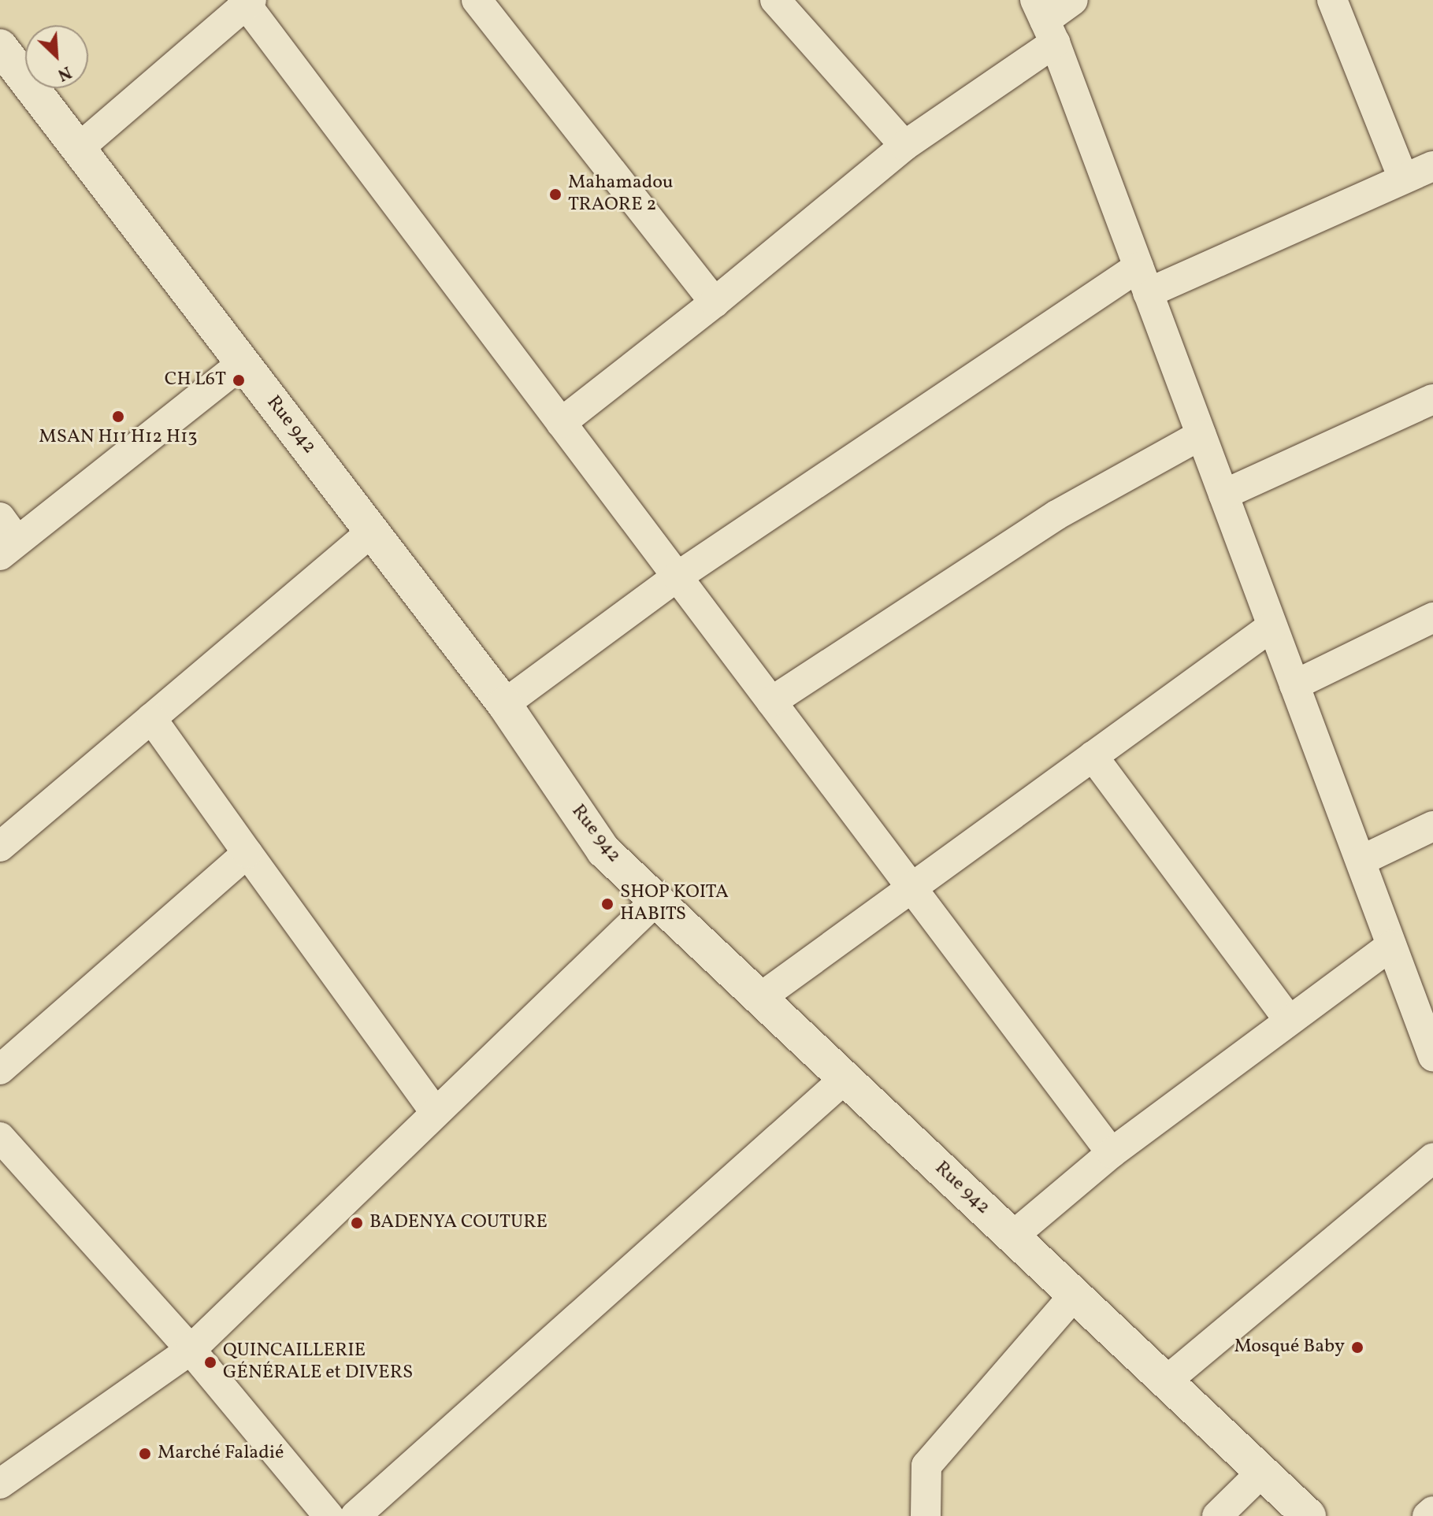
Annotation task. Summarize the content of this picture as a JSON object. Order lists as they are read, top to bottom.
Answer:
{
  "streets": {
    "street": ["Rue 942"]
  },
  "places": [
    "Mahamadou TRAORE 2",
    "CH L6T",
    "MSAN H11 H12 H13",
    "SHOP KOITA HABITS",
    "BADENYA COUTURE",
    "Mosqué Baby",
    "QUINCAILLERIE GÉNÉRALE et DIVERS",
    "Marché Faladié"
  ],
  "north": "bottom right"
}
